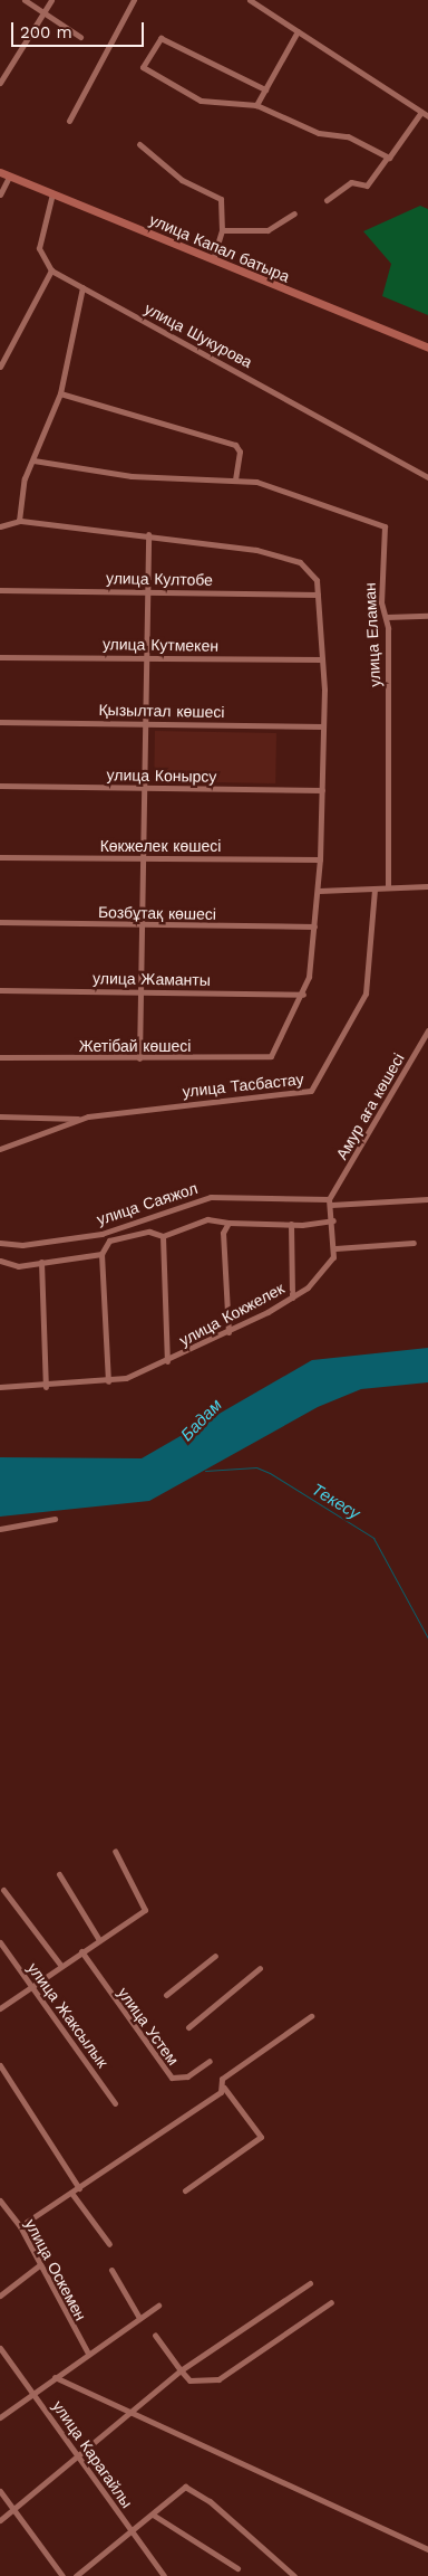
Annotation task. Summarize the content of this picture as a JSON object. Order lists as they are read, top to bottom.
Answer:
{
  "streets": {
    "main road": ["улица Капал батыра"],
    "street": [
      "улица Шукурова",
      "улица Култобе",
      "улица Еламан",
      "улица Кутмекен",
      "Қызылтал көшесі",
      "улица Конырсу",
      "Көкжелек көшесі",
      "Бозбұтақ көшесі",
      "улица Жаманты",
      "Жетібай көшесі",
      "улица Тасбастау",
      "Амур аға көшесі",
      "улица Саяжол",
      "улица Кокжелек",
      "улица Жаксылык",
      "улица Устем",
      "улица Оскемен",
      "улица Карагайлы"
    ]
  },
  "crossings": [
    ["улица Жаманты", "Жетібай көшесі"],
    ["Амур аға көшесі", "улица Саяжол"]
  ],
  "water": ["Бадам", "Текесу"],
  "scale_bar": "200 m"
}
